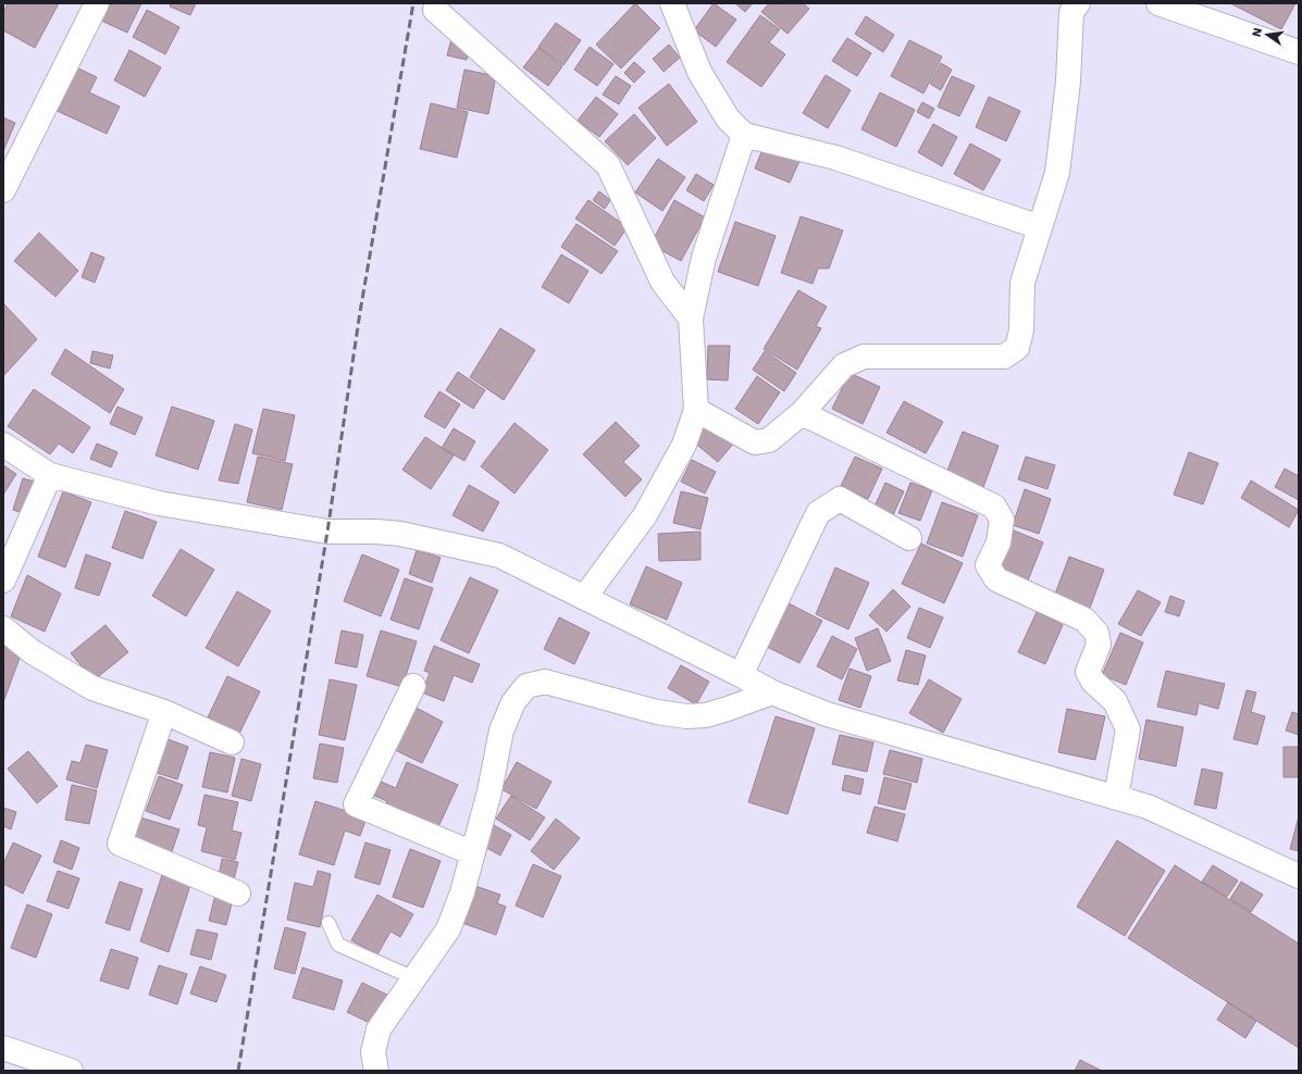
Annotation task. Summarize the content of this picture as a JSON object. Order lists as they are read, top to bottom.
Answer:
{
  "north": "left"
}
